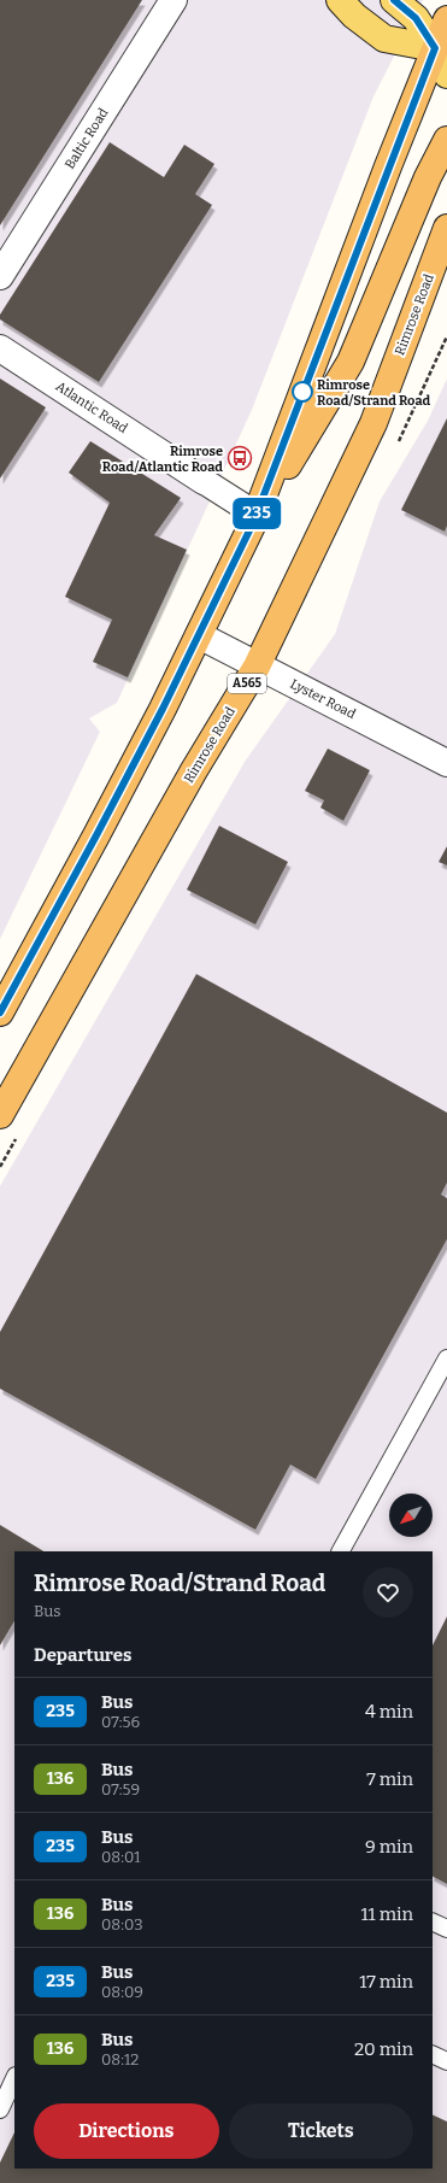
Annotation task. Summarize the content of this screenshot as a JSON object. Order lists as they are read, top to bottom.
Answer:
{
  "streets": {
    "highway": ["Rimrose Road", "A565"],
    "street": ["Baltic Road", "Atlantic Road", "Lyster Road"]
  },
  "crossings": [
    ["Rimrose Road", "Lyster Road"]
  ],
  "places": {
    "other": ["Rimrose Road/Strand Road"],
    "bus stop": ["Rimrose Road/Atlantic Road"]
  },
  "lines": ["bus line 235"],
  "north": "bottom left",
  "page": {
    "on_map": "235",
    "heading": [
      ["Rimrose Road/Strand Road", "Bus"],
      "Departures"
    ],
    "list": [
      {
        "mark": "235",
        "name": "Bus",
        "note": "07:56",
        "value": "4 min"
      },
      {
        "mark": "136",
        "name": "Bus",
        "note": "07:59",
        "value": "7 min"
      },
      {
        "mark": "235",
        "name": "Bus",
        "note": "08:01",
        "value": "9 min"
      },
      {
        "mark": "136",
        "name": "Bus",
        "note": "08:03",
        "value": "11 min"
      },
      {
        "mark": "235",
        "name": "Bus",
        "note": "08:09",
        "value": "17 min"
      },
      {
        "mark": "136",
        "name": "Bus",
        "note": "08:12",
        "value": "20 min"
      }
    ],
    "buttons": ["Directions", "Tickets"]
  }
}
